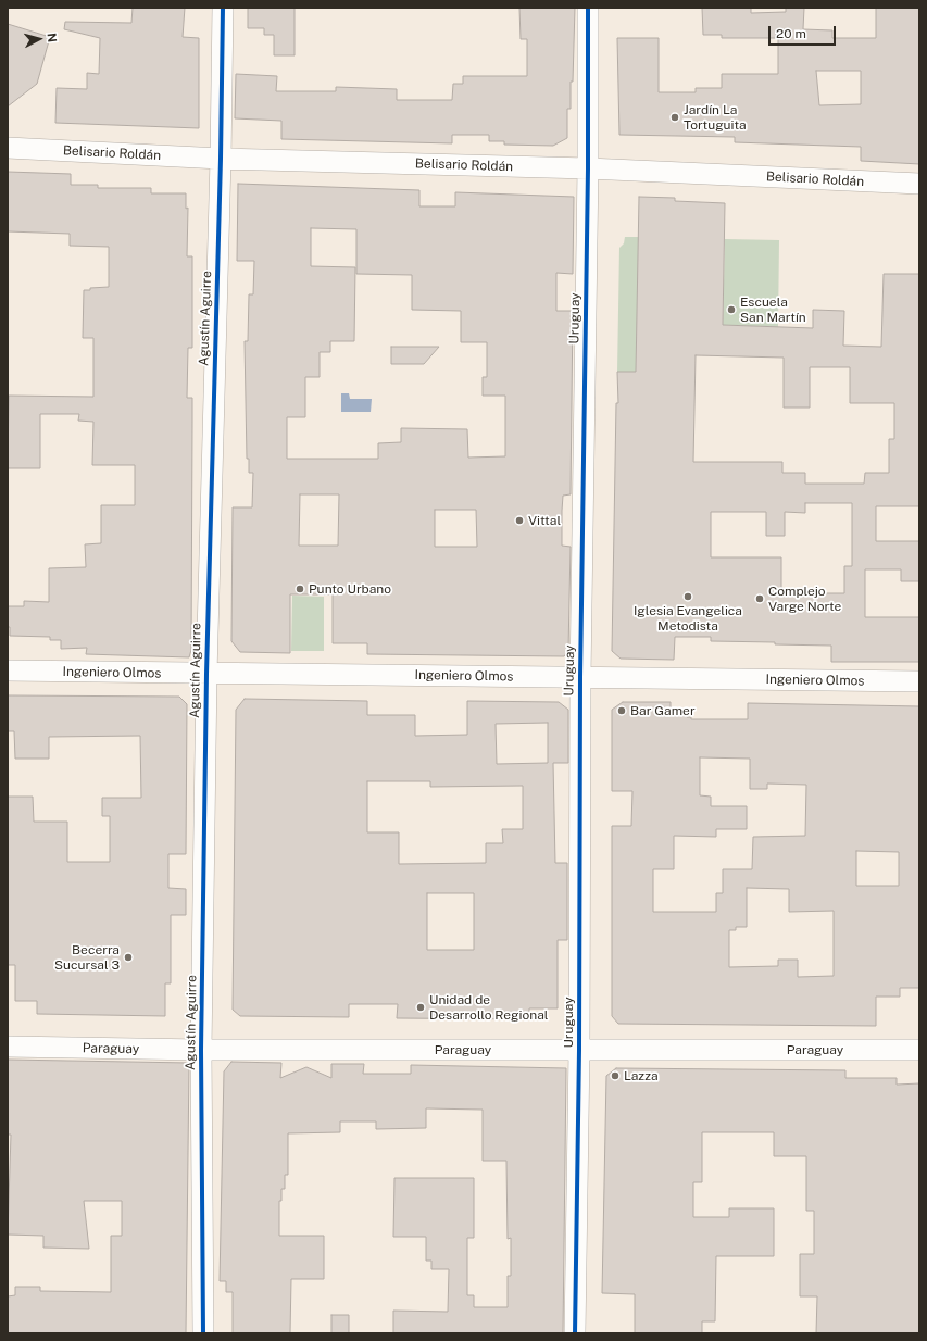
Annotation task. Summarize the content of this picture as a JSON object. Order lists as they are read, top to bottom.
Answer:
{
  "streets": {
    "street": [
      "Belisario Roldán",
      "Agustín Aguirre",
      "Uruguay",
      "Ingeniero Olmos",
      "Paraguay"
    ]
  },
  "crossings": [
    ["Belisario Roldán", "Agustín Aguirre"],
    ["Belisario Roldán", "Uruguay"],
    ["Agustín Aguirre", "Ingeniero Olmos"],
    ["Agustín Aguirre", "Paraguay"],
    ["Uruguay", "Ingeniero Olmos"],
    ["Uruguay", "Paraguay"]
  ],
  "places": [
    "Jardín La Tortuguita",
    "Escuela San Martín",
    "Vittal",
    "Punto Urbano",
    "Iglesia Evangelica Metodista",
    "Complejo Varge Norte",
    "Bar Gamer",
    "Becerra Sucursal 3",
    "Unidad de Desarrollo Regional",
    "Lazza"
  ],
  "scale_bar": "20 m",
  "north": "right"
}
